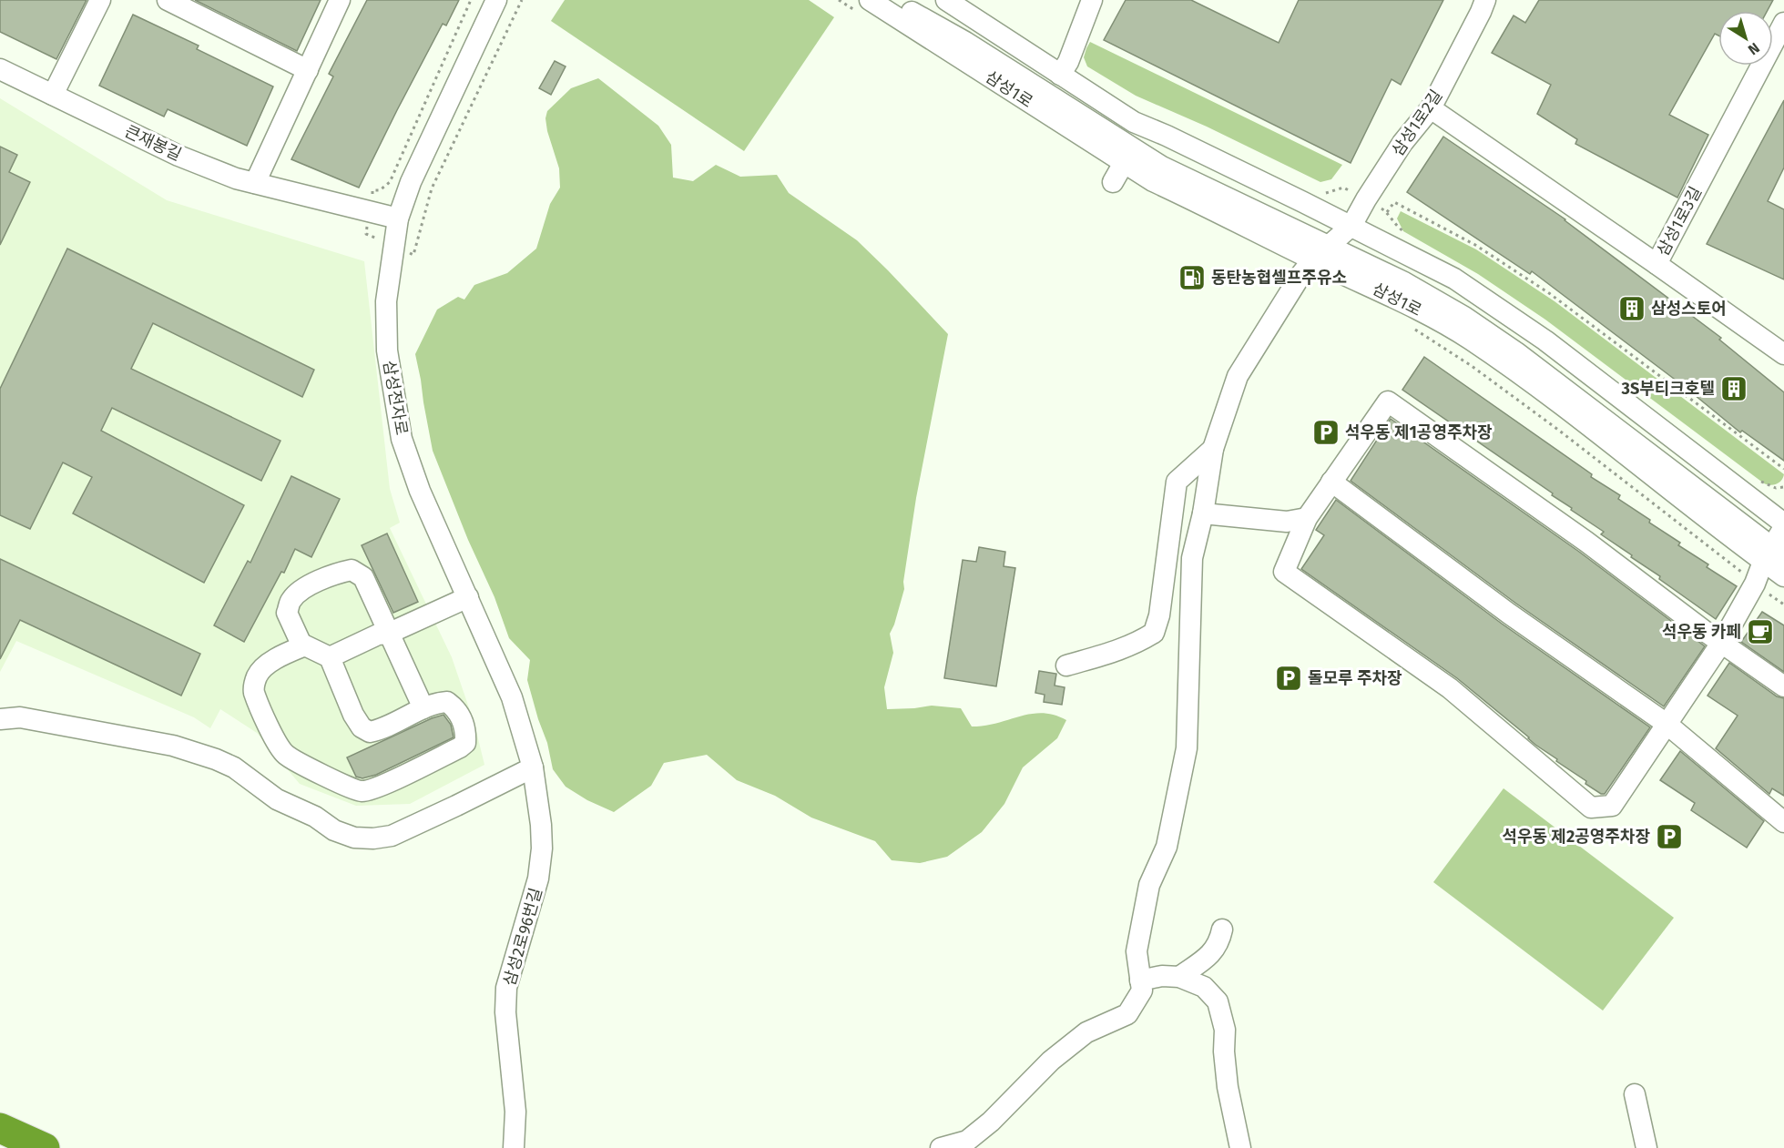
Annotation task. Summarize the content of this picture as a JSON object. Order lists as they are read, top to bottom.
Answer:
{
  "streets": {
    "street": [
      "삼성1로",
      "삼성1로2길",
      "큰재봉길",
      "삼성1로3길",
      "삼성전자로",
      "삼성2로96번길"
    ]
  },
  "crossings": [
    ["삼성1로", "삼성1로2길"],
    ["삼성1로2길", "삼성1로3길"],
    ["큰재봉길", "삼성전자로"],
    ["삼성전자로", "삼성2로96번길"]
  ],
  "places": {
    "fuel station": ["동탄농협셀프주유소"],
    "building": ["삼성스토어", "3S부티크호텔"],
    "parking": ["석우동 제1공영주차장", "돌모루 주차장", "석우동 제2공영주차장"],
    "cafe": ["석우동 카페"]
  },
  "north": "bottom right"
}
